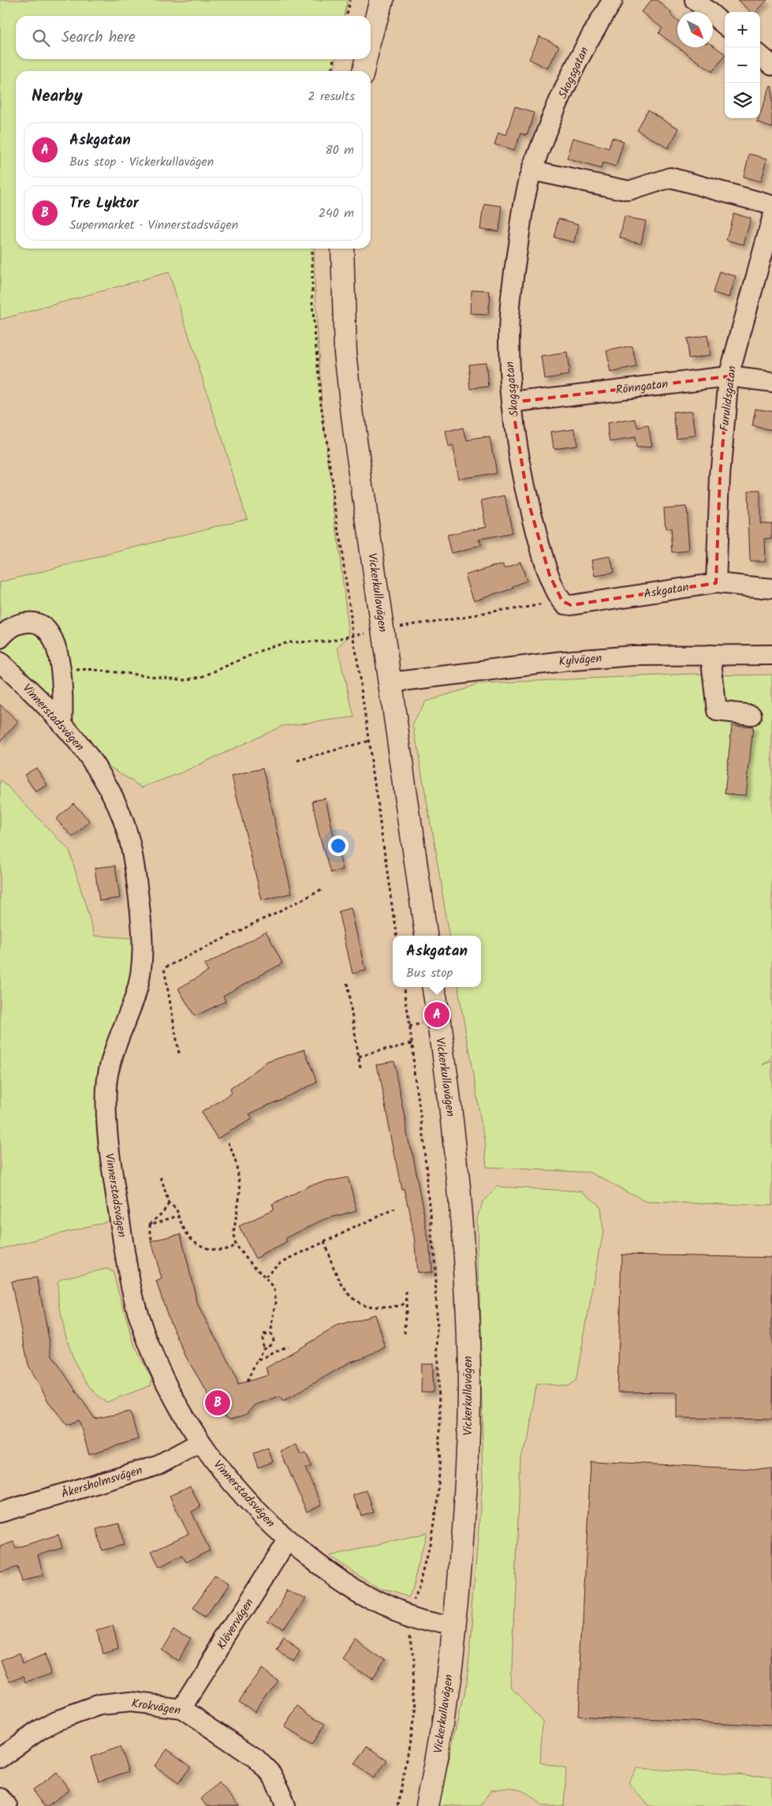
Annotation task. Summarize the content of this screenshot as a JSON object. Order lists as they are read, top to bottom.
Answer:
{
  "streets": {
    "main road": ["Vickerkullavägen"],
    "street": [
      "Skogsgatan",
      "Rönngatan",
      "Furulidsgatan",
      "Askgatan",
      "Kylvägen",
      "Vinnerstadsvägen",
      "Åkersholmsvägen",
      "Klövervägen",
      "Krokvägen"
    ]
  },
  "crossings": [
    ["Skogsgatan", "Rönngatan"],
    ["Skogsgatan", "Askgatan"],
    ["Rönngatan", "Furulidsgatan"],
    ["Furulidsgatan", "Askgatan"],
    ["Vickerkullavägen", "Kylvägen"],
    ["Vickerkullavägen", "Vinnerstadsvägen"],
    ["Vinnerstadsvägen", "Åkersholmsvägen"],
    ["Vinnerstadsvägen", "Klövervägen"],
    ["Klövervägen", "Krokvägen"]
  ],
  "north": "bottom right",
  "page": {
    "map_buttons": ["+", "−"],
    "search": "Search here",
    "heading": ["Nearby", "2 results"],
    "list": [
      {
        "mark": "A",
        "name": "Askgatan",
        "note": "Bus stop · Vickerkullavägen",
        "value": "80 m"
      },
      {
        "mark": "B",
        "name": "Tre Lyktor",
        "note": "Supermarket · Vinnerstadsvägen",
        "value": "240 m"
      }
    ],
    "popup": ["Askgatan", "Bus stop"],
    "pins": ["A", "B"]
  }
}
